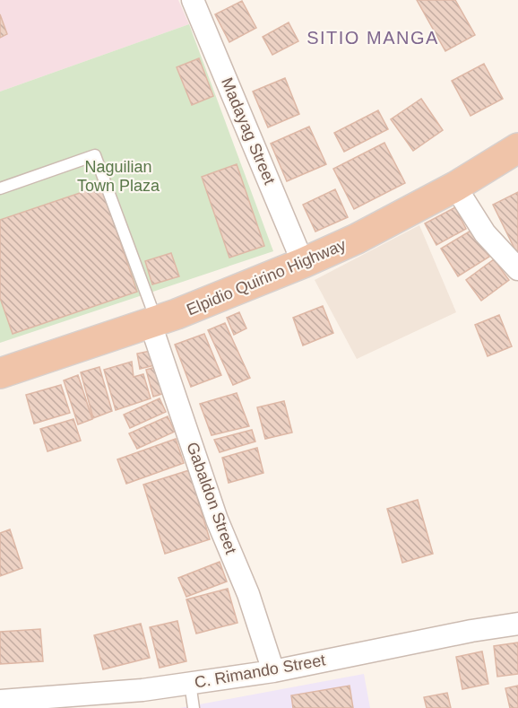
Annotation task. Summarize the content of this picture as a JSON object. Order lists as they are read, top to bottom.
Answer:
{
  "streets": {
    "highway": ["Elpidio Quirino Highway"],
    "street": ["Madayag Street", "Gabaldon Street", "C. Rimando Street"]
  },
  "crossings": [
    ["Madayag Street", "Elpidio Quirino Highway"],
    ["Elpidio Quirino Highway", "Gabaldon Street"],
    ["Gabaldon Street", "C. Rimando Street"]
  ],
  "districts": ["SITIO MANGA"],
  "parks": ["Naguilian Town Plaza"]
}
